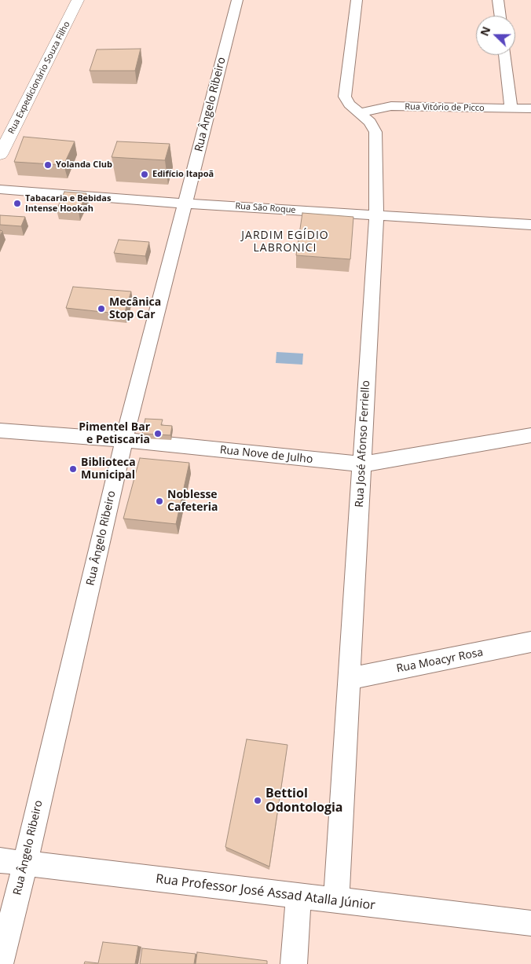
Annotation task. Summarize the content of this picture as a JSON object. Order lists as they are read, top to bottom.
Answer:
{
  "streets": {
    "main road": ["Rua Expedicionário Souza Filho"],
    "street": [
      "Rua Ângelo Ribeiro",
      "Rua Vitório de Picco",
      "Rua São Roque",
      "Rua José Afonso Ferriello",
      "Rua Nove de Julho",
      "Rua Moacyr Rosa",
      "Rua Professor José Assad Atalla Júnior"
    ]
  },
  "crossings": [
    ["Rua Ângelo Ribeiro", "Rua São Roque"],
    ["Rua Ângelo Ribeiro", "Rua Nove de Julho"],
    ["Rua Ângelo Ribeiro", "Rua Professor José Assad Atalla Júnior"],
    ["Rua Vitório de Picco", "Rua José Afonso Ferriello"],
    ["Rua São Roque", "Rua José Afonso Ferriello"],
    ["Rua José Afonso Ferriello", "Rua Nove de Julho"],
    ["Rua José Afonso Ferriello", "Rua Moacyr Rosa"],
    ["Rua José Afonso Ferriello", "Rua Professor José Assad Atalla Júnior"]
  ],
  "districts": ["JARDIM EGÍDIO LABRONICI"],
  "places": [
    "Yolanda Club",
    "Edifício Itapoã",
    "Tabacaria e Bebidas Intense Hookah",
    "Mecânica Stop Car",
    "Pimentel Bar e Petiscaria",
    "Biblioteca Municipal",
    "Noblesse Cafeteria",
    "Bettiol Odontologia"
  ],
  "north": "left"
}
